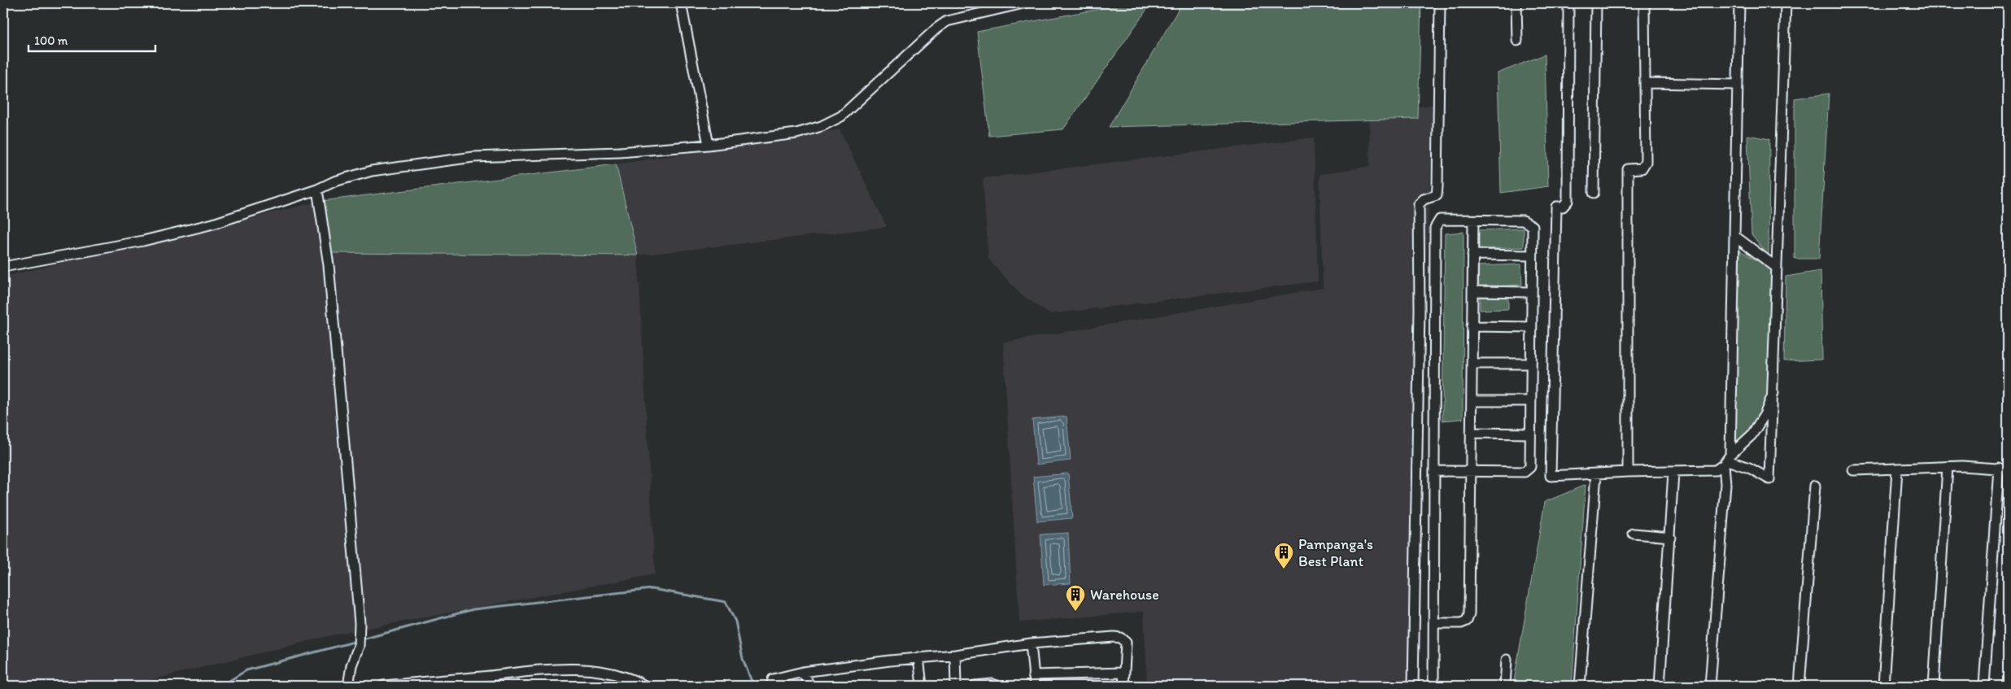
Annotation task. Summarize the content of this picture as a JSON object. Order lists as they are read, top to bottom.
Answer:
{
  "places": {
    "building": ["Pampanga's Best Plant", "Warehouse"]
  },
  "scale_bar": "100 m"
}
